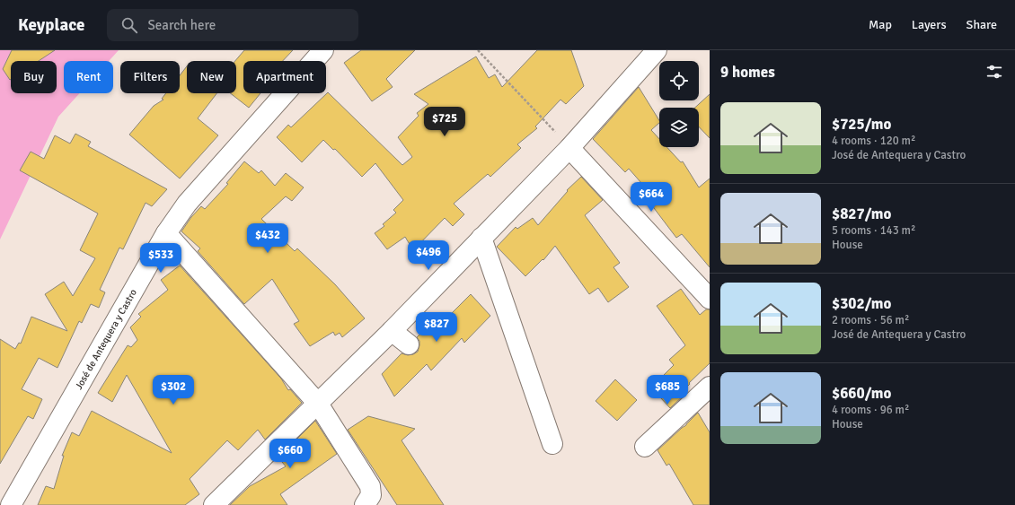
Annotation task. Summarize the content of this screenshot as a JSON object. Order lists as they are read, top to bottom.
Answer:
{
  "streets": {
    "street": ["José de Antequera y Castro"]
  },
  "page": {
    "header": "Keyplace",
    "search": "Search here",
    "nav": ["Map", "Layers", "Share"],
    "heading": "9 homes",
    "chip": [
      "Buy",
      "Rent",
      "Filters",
      "New",
      "Apartment"
    ],
    "list": [
      {
        "name": "$725/mo",
        "note": "4 rooms · 120 m² · José de Antequera y Castro"
      },
      {
        "name": "$827/mo",
        "note": "5 rooms · 143 m² · House"
      },
      {
        "name": "$302/mo",
        "note": "2 rooms · 56 m² · José de Antequera y Castro"
      },
      {
        "name": "$660/mo",
        "note": "4 rooms · 96 m² · House"
      }
    ],
    "price": [
      "$725",
      "$664",
      "$432",
      "$496",
      "$533",
      "$827",
      "$302",
      "$685",
      "$660"
    ]
  }
}
